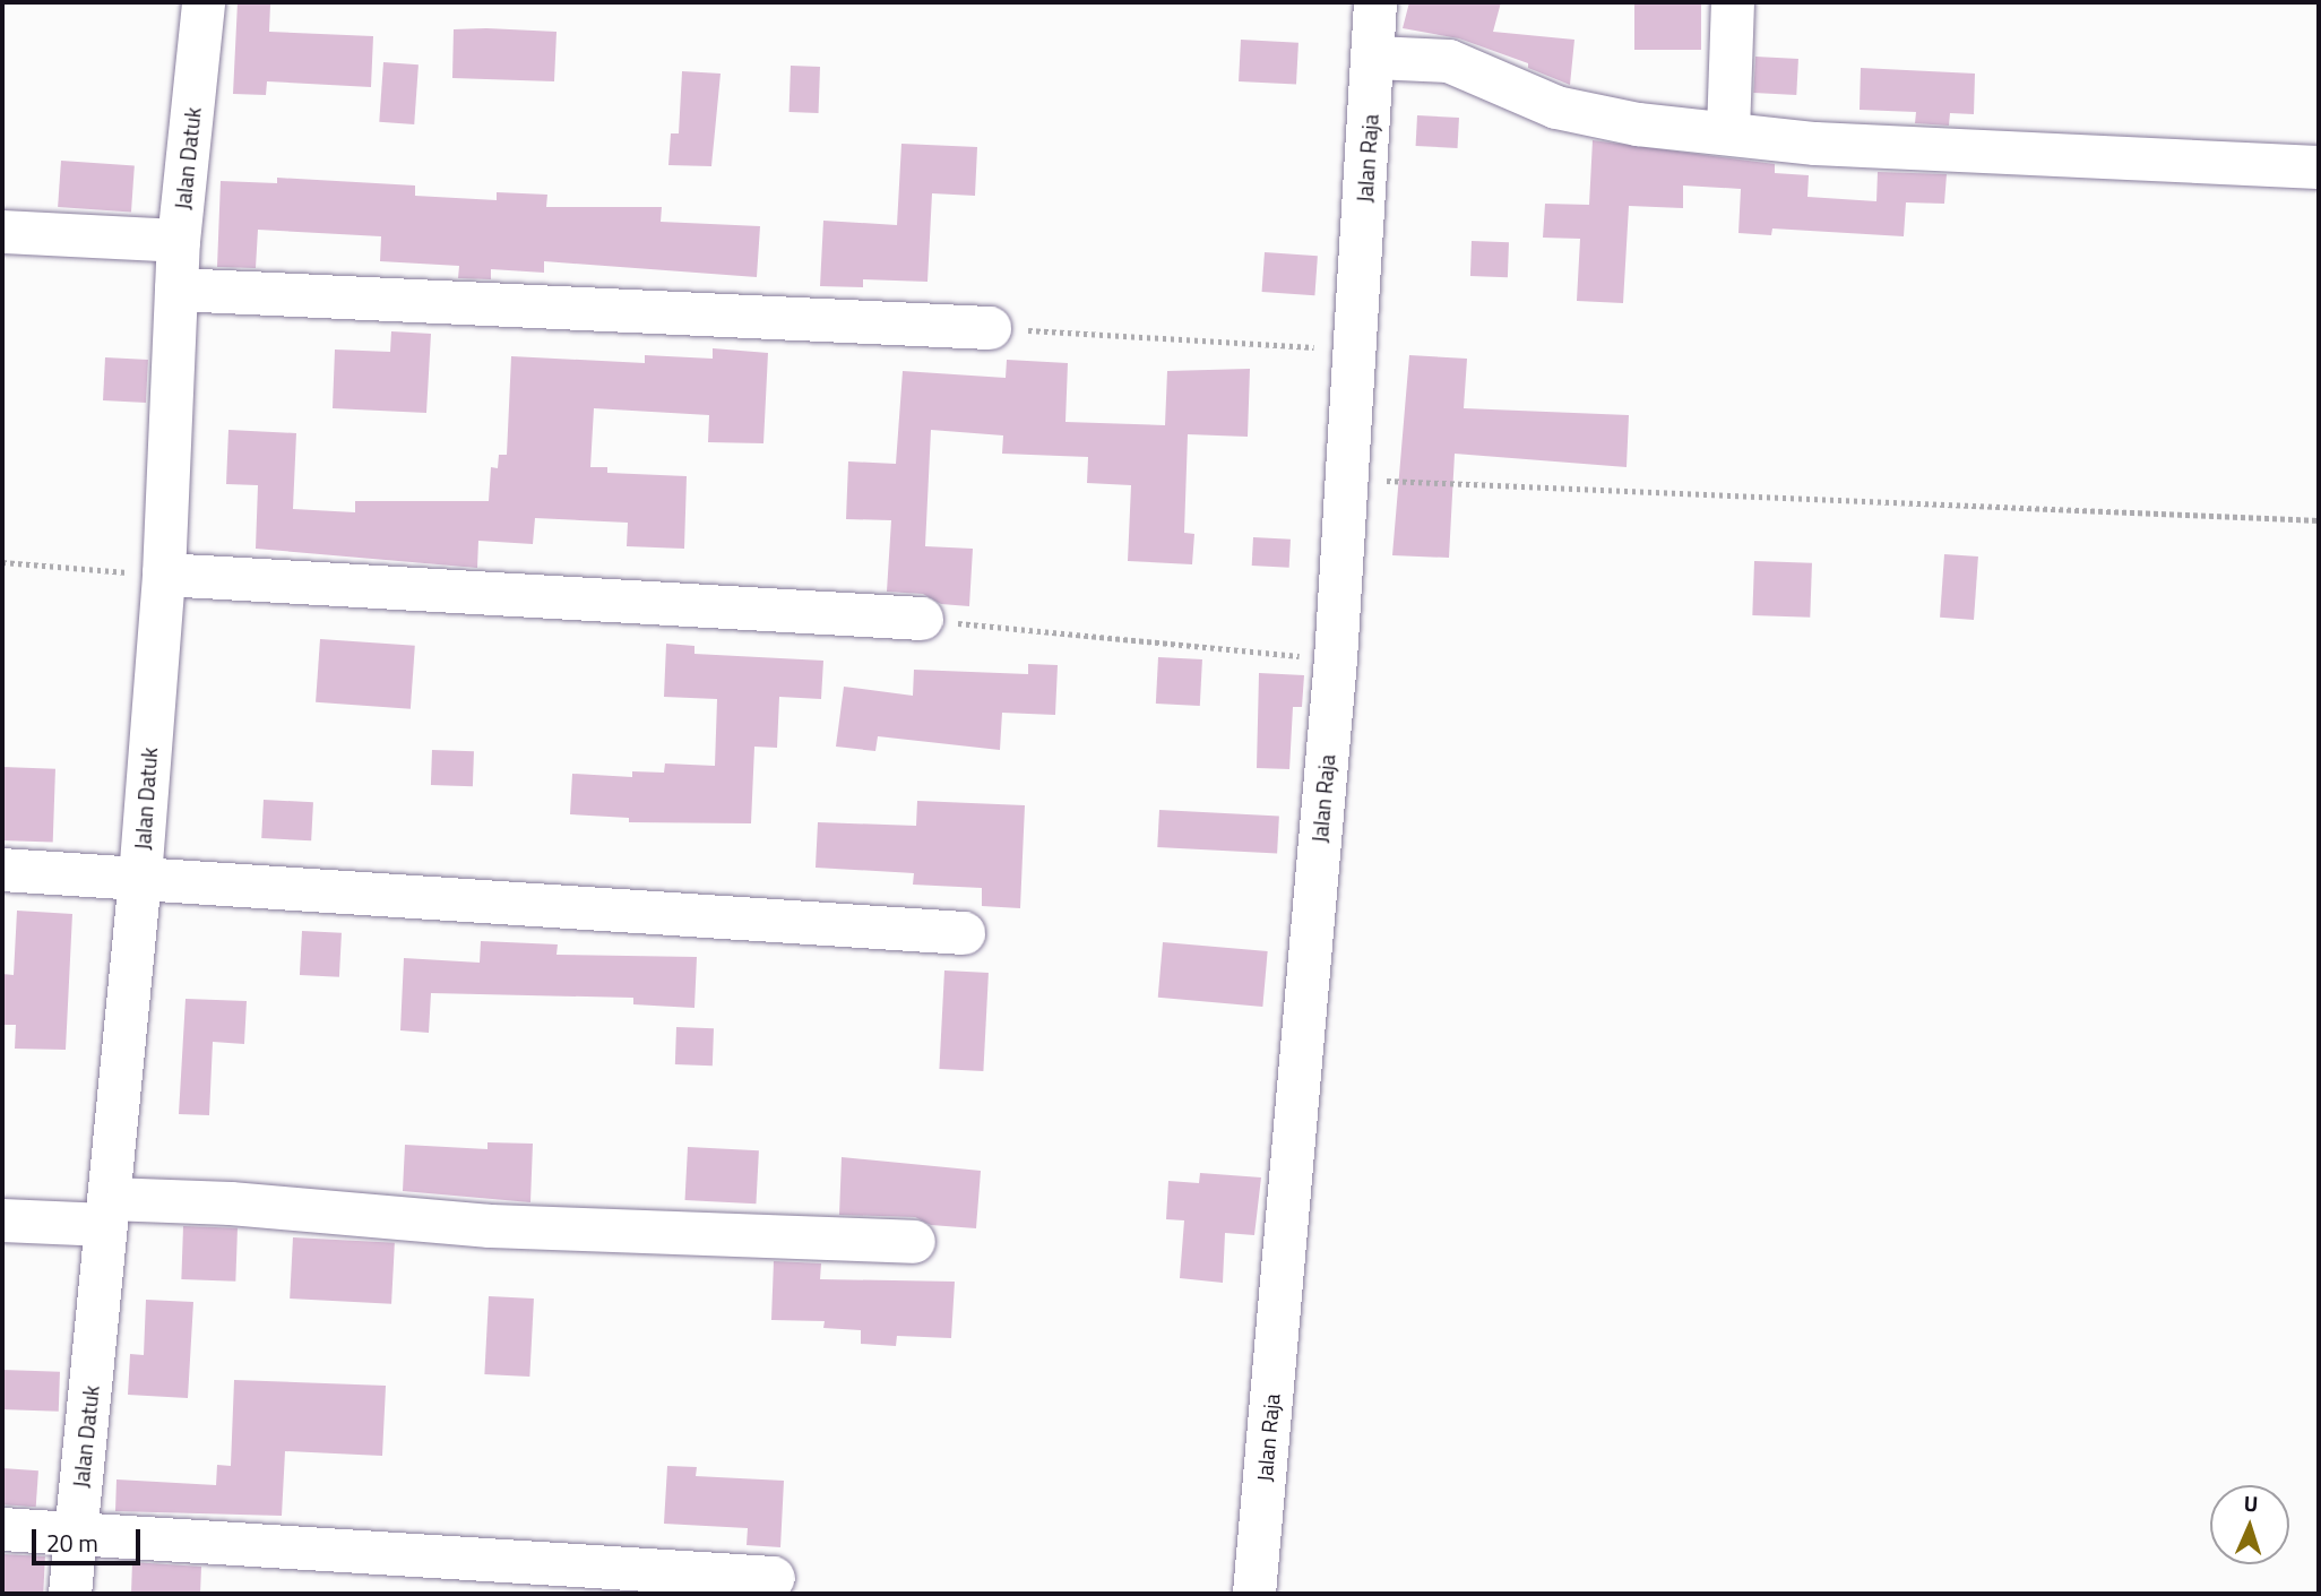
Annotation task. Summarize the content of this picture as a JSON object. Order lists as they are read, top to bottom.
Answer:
{
  "streets": {
    "street": ["Jalan Datuk", "Jalan Raja"]
  },
  "scale_bar": "20 m",
  "north": "top"
}
